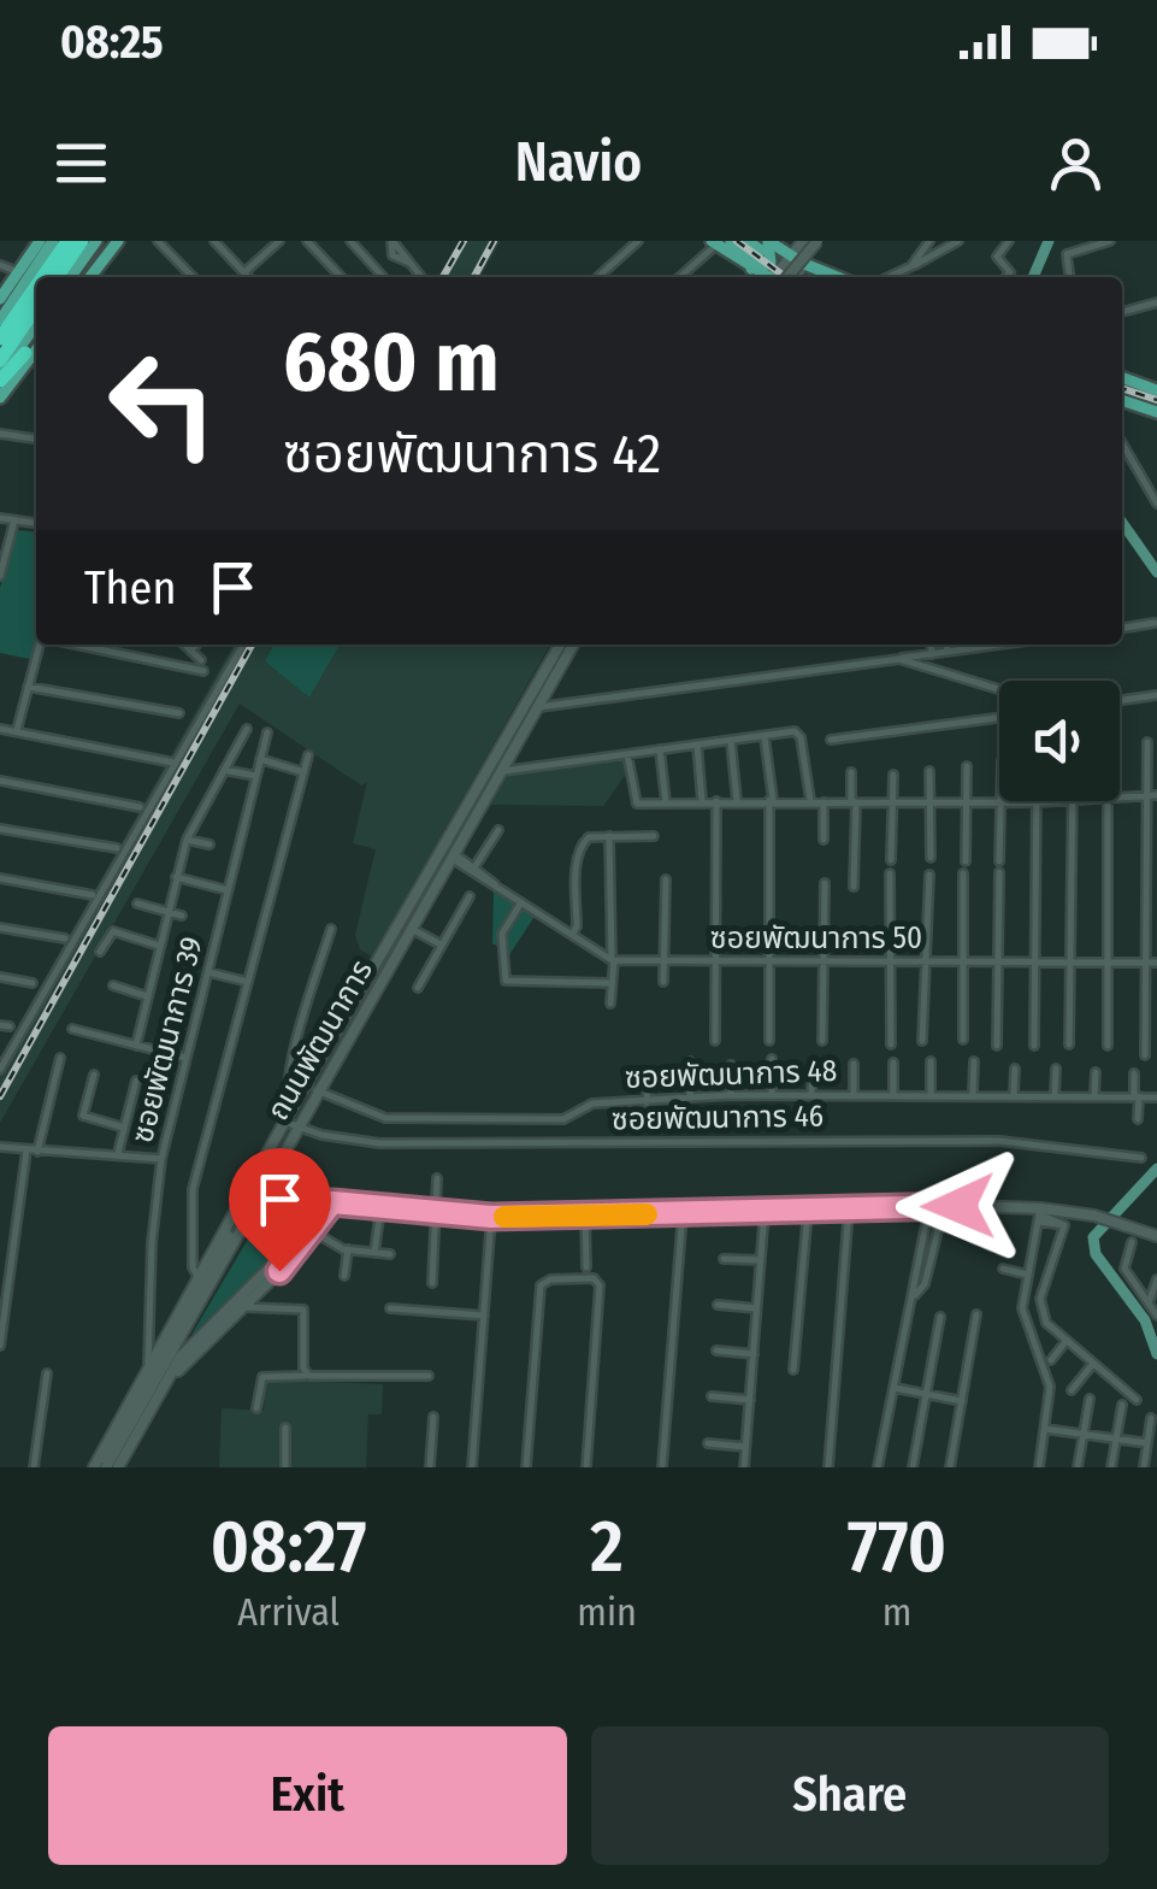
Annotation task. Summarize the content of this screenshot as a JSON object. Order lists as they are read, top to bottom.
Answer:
{
  "streets": {
    "main road": ["ถนนพัฒนาการ"],
    "street": [
      "ซอยพัฒนาการ 50",
      "ซอยพัฒนาการ 39",
      "ซอยพัฒนาการ 48",
      "ซอยพัฒนาการ 46"
    ]
  },
  "crossings": [
    ["ซอยพัฒนาการ 39", "ถนนพัฒนาการ"],
    ["ถนนพัฒนาการ", "ซอยพัฒนาการ 48"],
    ["ถนนพัฒนาการ", "ซอยพัฒนาการ 46"]
  ],
  "page": {
    "status": "08:25",
    "header": "Navio",
    "turn": ["680 m", "ซอยพัฒนาการ 42"],
    "then": "Then",
    "eta": [
      "08:27",
      "Arrival",
      "2",
      "min",
      "770",
      "m"
    ],
    "buttons": ["Exit", "Share"]
  }
}
